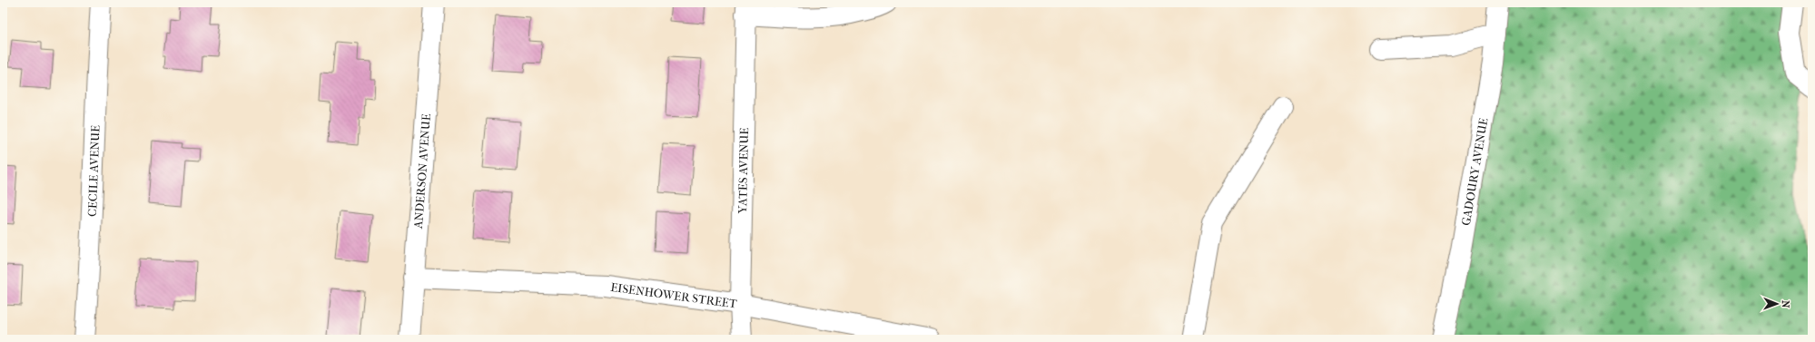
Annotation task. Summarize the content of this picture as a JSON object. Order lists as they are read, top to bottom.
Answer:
{
  "streets": {
    "street": [
      "ANDERSON AVENUE",
      "CECILE AVENUE",
      "YATES AVENUE",
      "GADOURY AVENUE",
      "EISENHOWER STREET"
    ]
  },
  "crossings": [
    ["ANDERSON AVENUE", "EISENHOWER STREET"],
    ["YATES AVENUE", "EISENHOWER STREET"]
  ],
  "north": "right"
}
